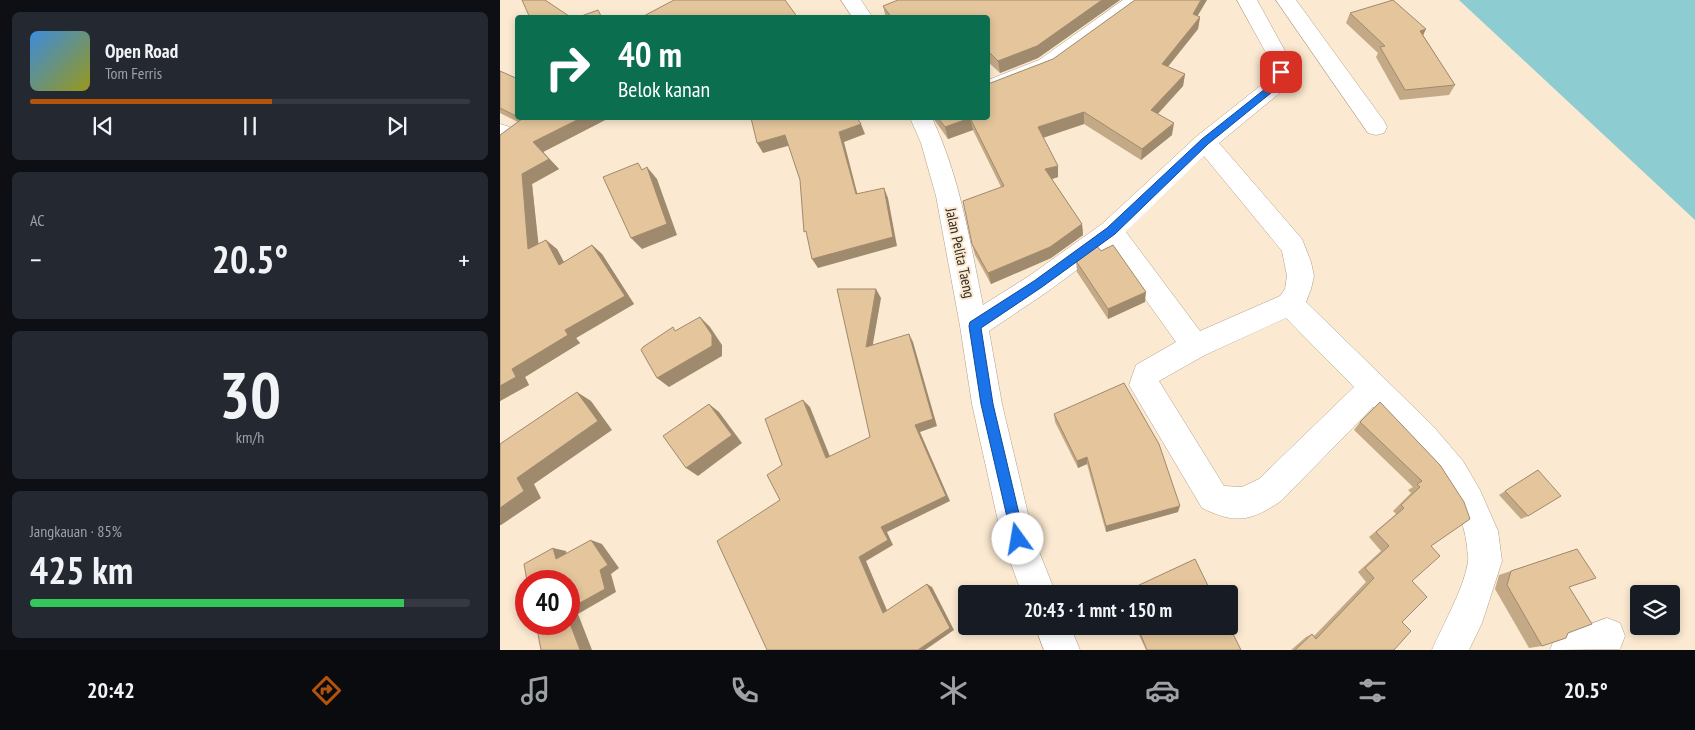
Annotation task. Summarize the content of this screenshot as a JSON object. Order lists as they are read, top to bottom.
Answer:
{
  "streets": {
    "street": ["Jalan Pelita Taeng"]
  },
  "page": {
    "turn": ["40 m", "Belok kanan"],
    "song": ["Open Road", "Tom Ferris"],
    "tile": [
      "AC",
      ["30", "km/h"],
      ["Jangkauan · 85%", "425 km"]
    ],
    "heat": ["−", "20.5°", "+"],
    "limit": "40",
    "trip": "20:43 · 1 mnt · 150 m",
    "tabs": ["20:42", "20.5°"]
  }
}
